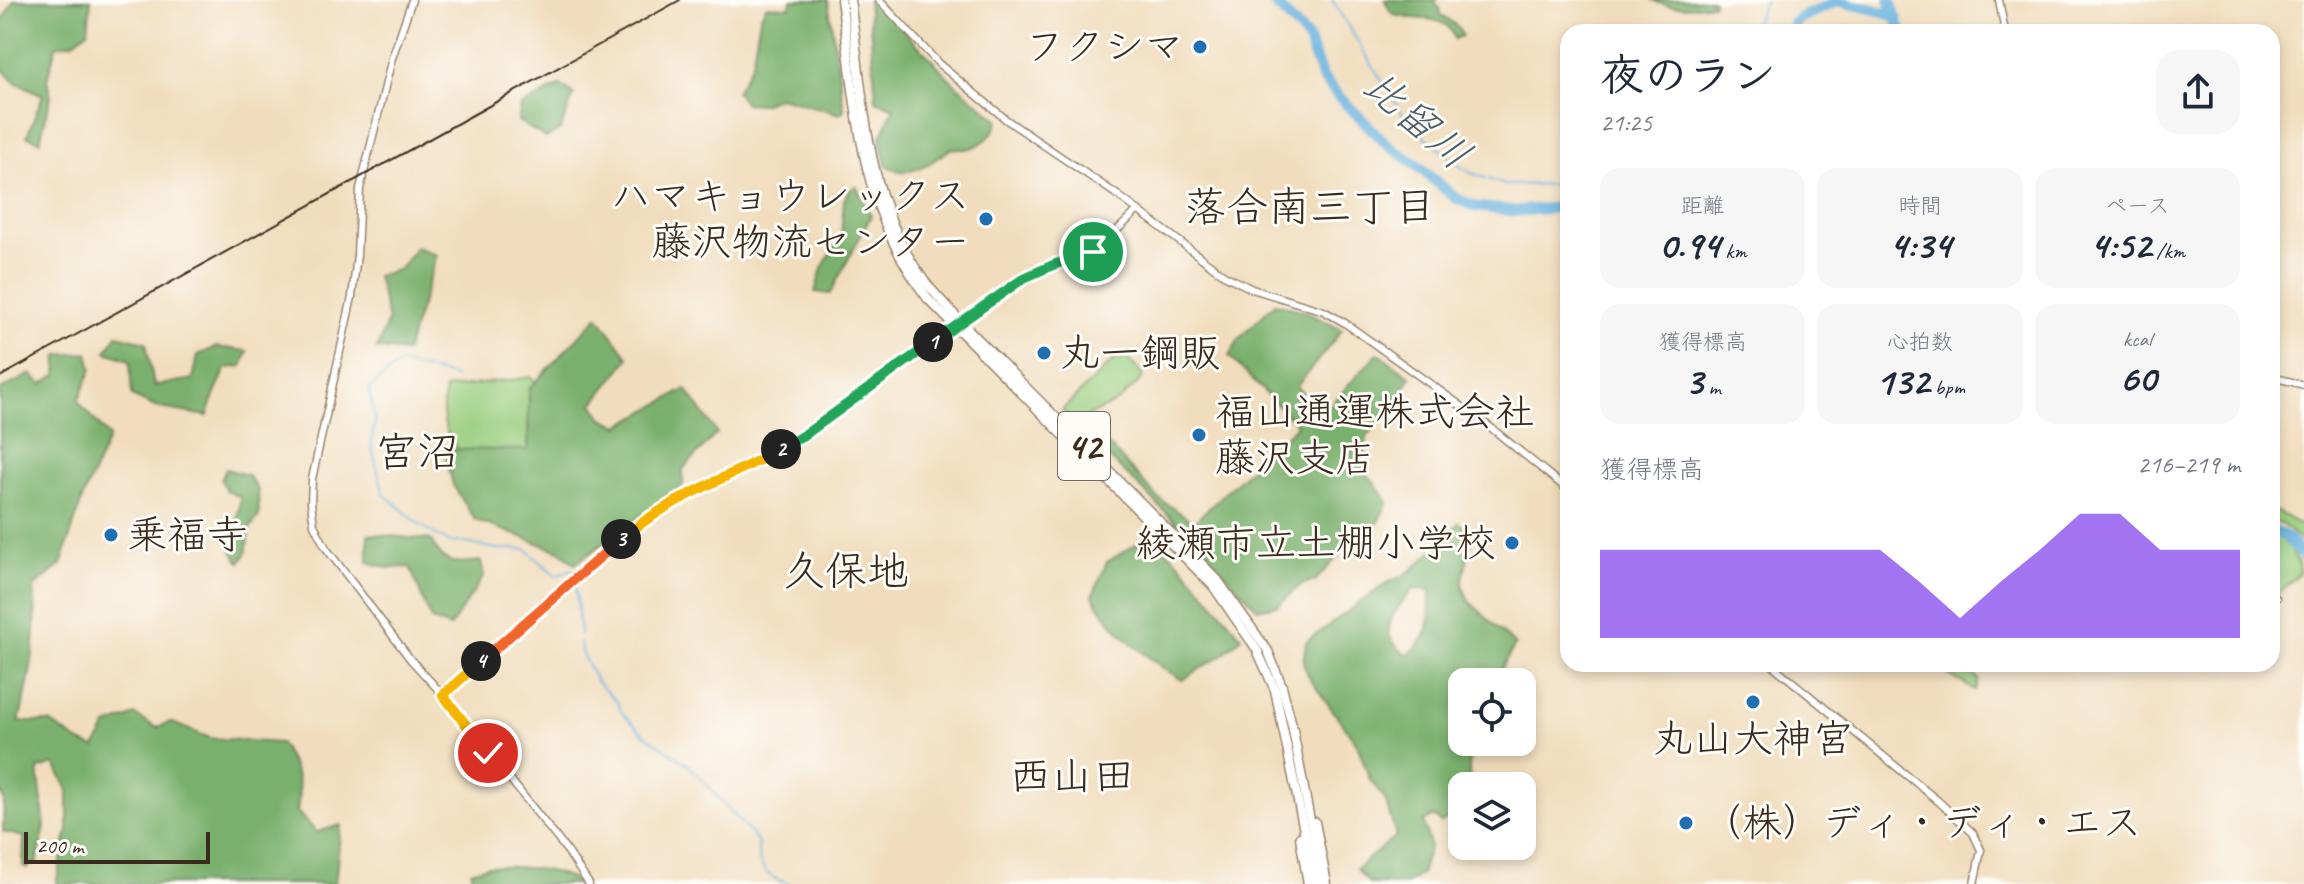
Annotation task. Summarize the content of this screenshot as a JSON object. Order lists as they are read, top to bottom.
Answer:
{
  "streets": {
    "main road": ["42"]
  },
  "districts": [
    "落合南三丁目",
    "宮沼",
    "久保地",
    "西山田"
  ],
  "water": ["比留川"],
  "places": [
    "フクシマ",
    "ハマキョウレックス 藤沢物流センター",
    "丸一鋼販",
    "福山通運株式会社 藤沢支店",
    "乗福寺",
    "綾瀬市立土棚小学校",
    "丸山大神宮",
    "（株）ディ・ディ・エス"
  ],
  "scale_bar": "200 m",
  "page": {
    "heading": ["夜のラン", "21:25"],
    "stats": [
      ["距離", "0.94 km"],
      ["時間", "4:34"],
      ["ペース", "4:52 /km"],
      ["獲得標高", "3 m"],
      ["心拍数", "132 bpm"],
      ["kcal", "60"]
    ],
    "pins": [
      "1",
      "2",
      "3",
      "4"
    ],
    "chart": ["獲得標高", "216–219 m"],
    "scale": "200 m"
  }
}
